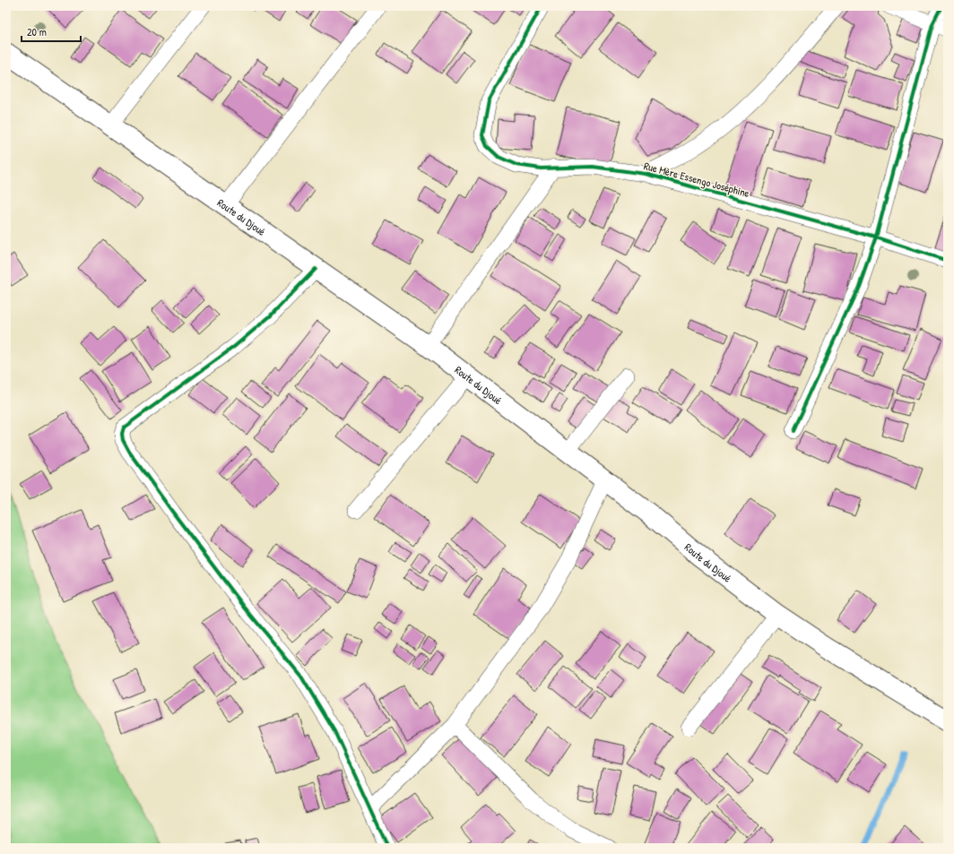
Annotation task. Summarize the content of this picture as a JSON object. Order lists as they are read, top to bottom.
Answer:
{
  "streets": {
    "main road": ["Route du Djoué"],
    "street": ["Rue Mère Essengo Joséphine"]
  },
  "scale_bar": "20 m"
}
